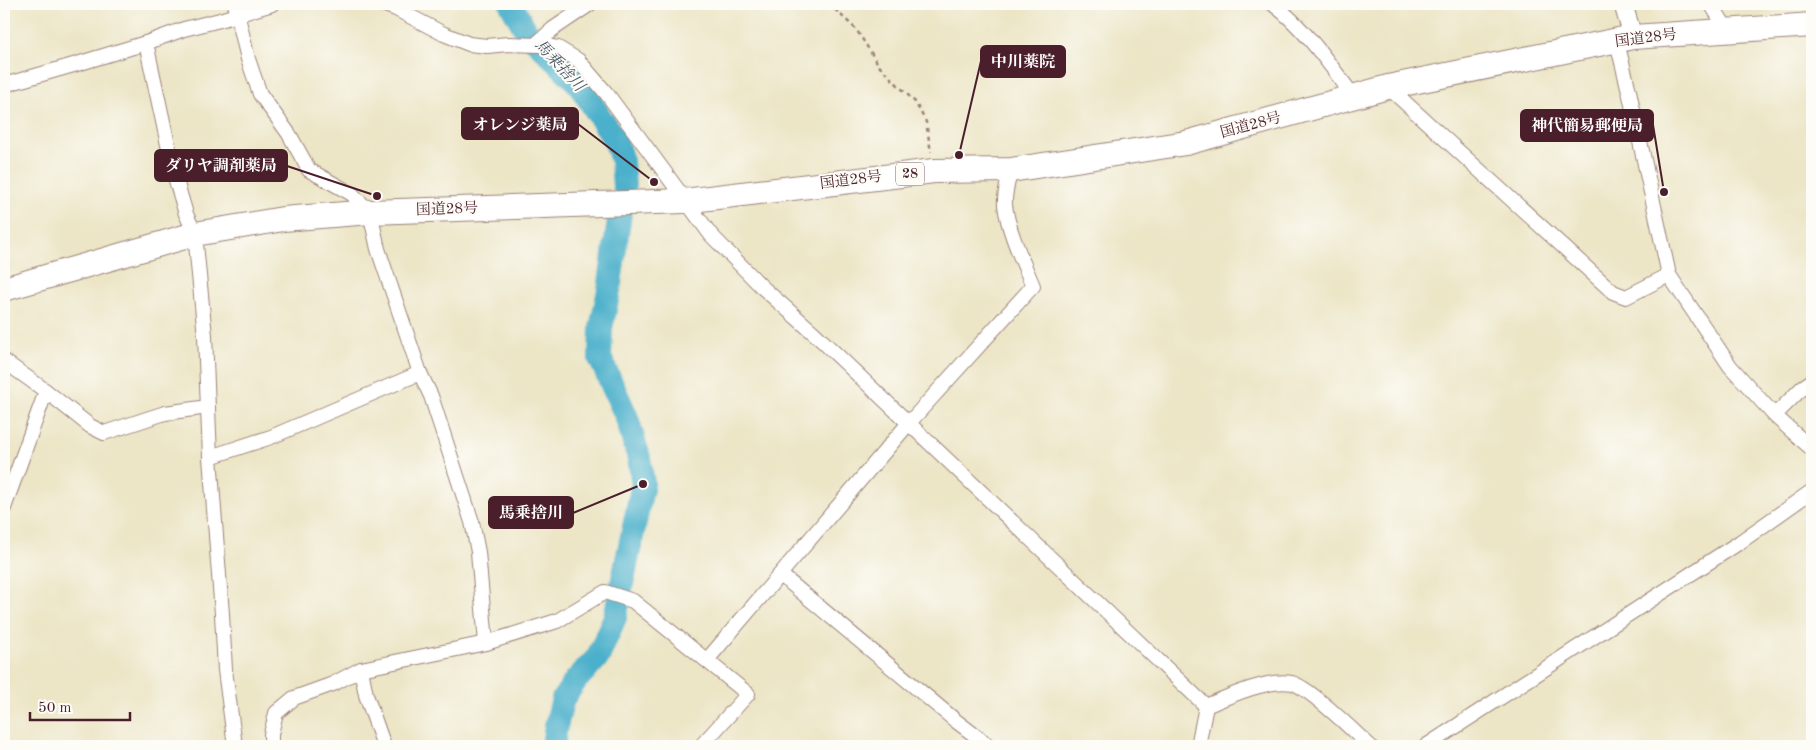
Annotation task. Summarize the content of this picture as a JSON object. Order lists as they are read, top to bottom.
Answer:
{
  "streets": {
    "highway": ["国道28号", "28"]
  },
  "water": ["馬乗捨川"],
  "places": [
    "中川薬院",
    "オレンジ薬局",
    "神代簡易郵便局",
    "ダリヤ調剤薬局",
    "馬乗捨川"
  ],
  "scale_bar": "50 m"
}
